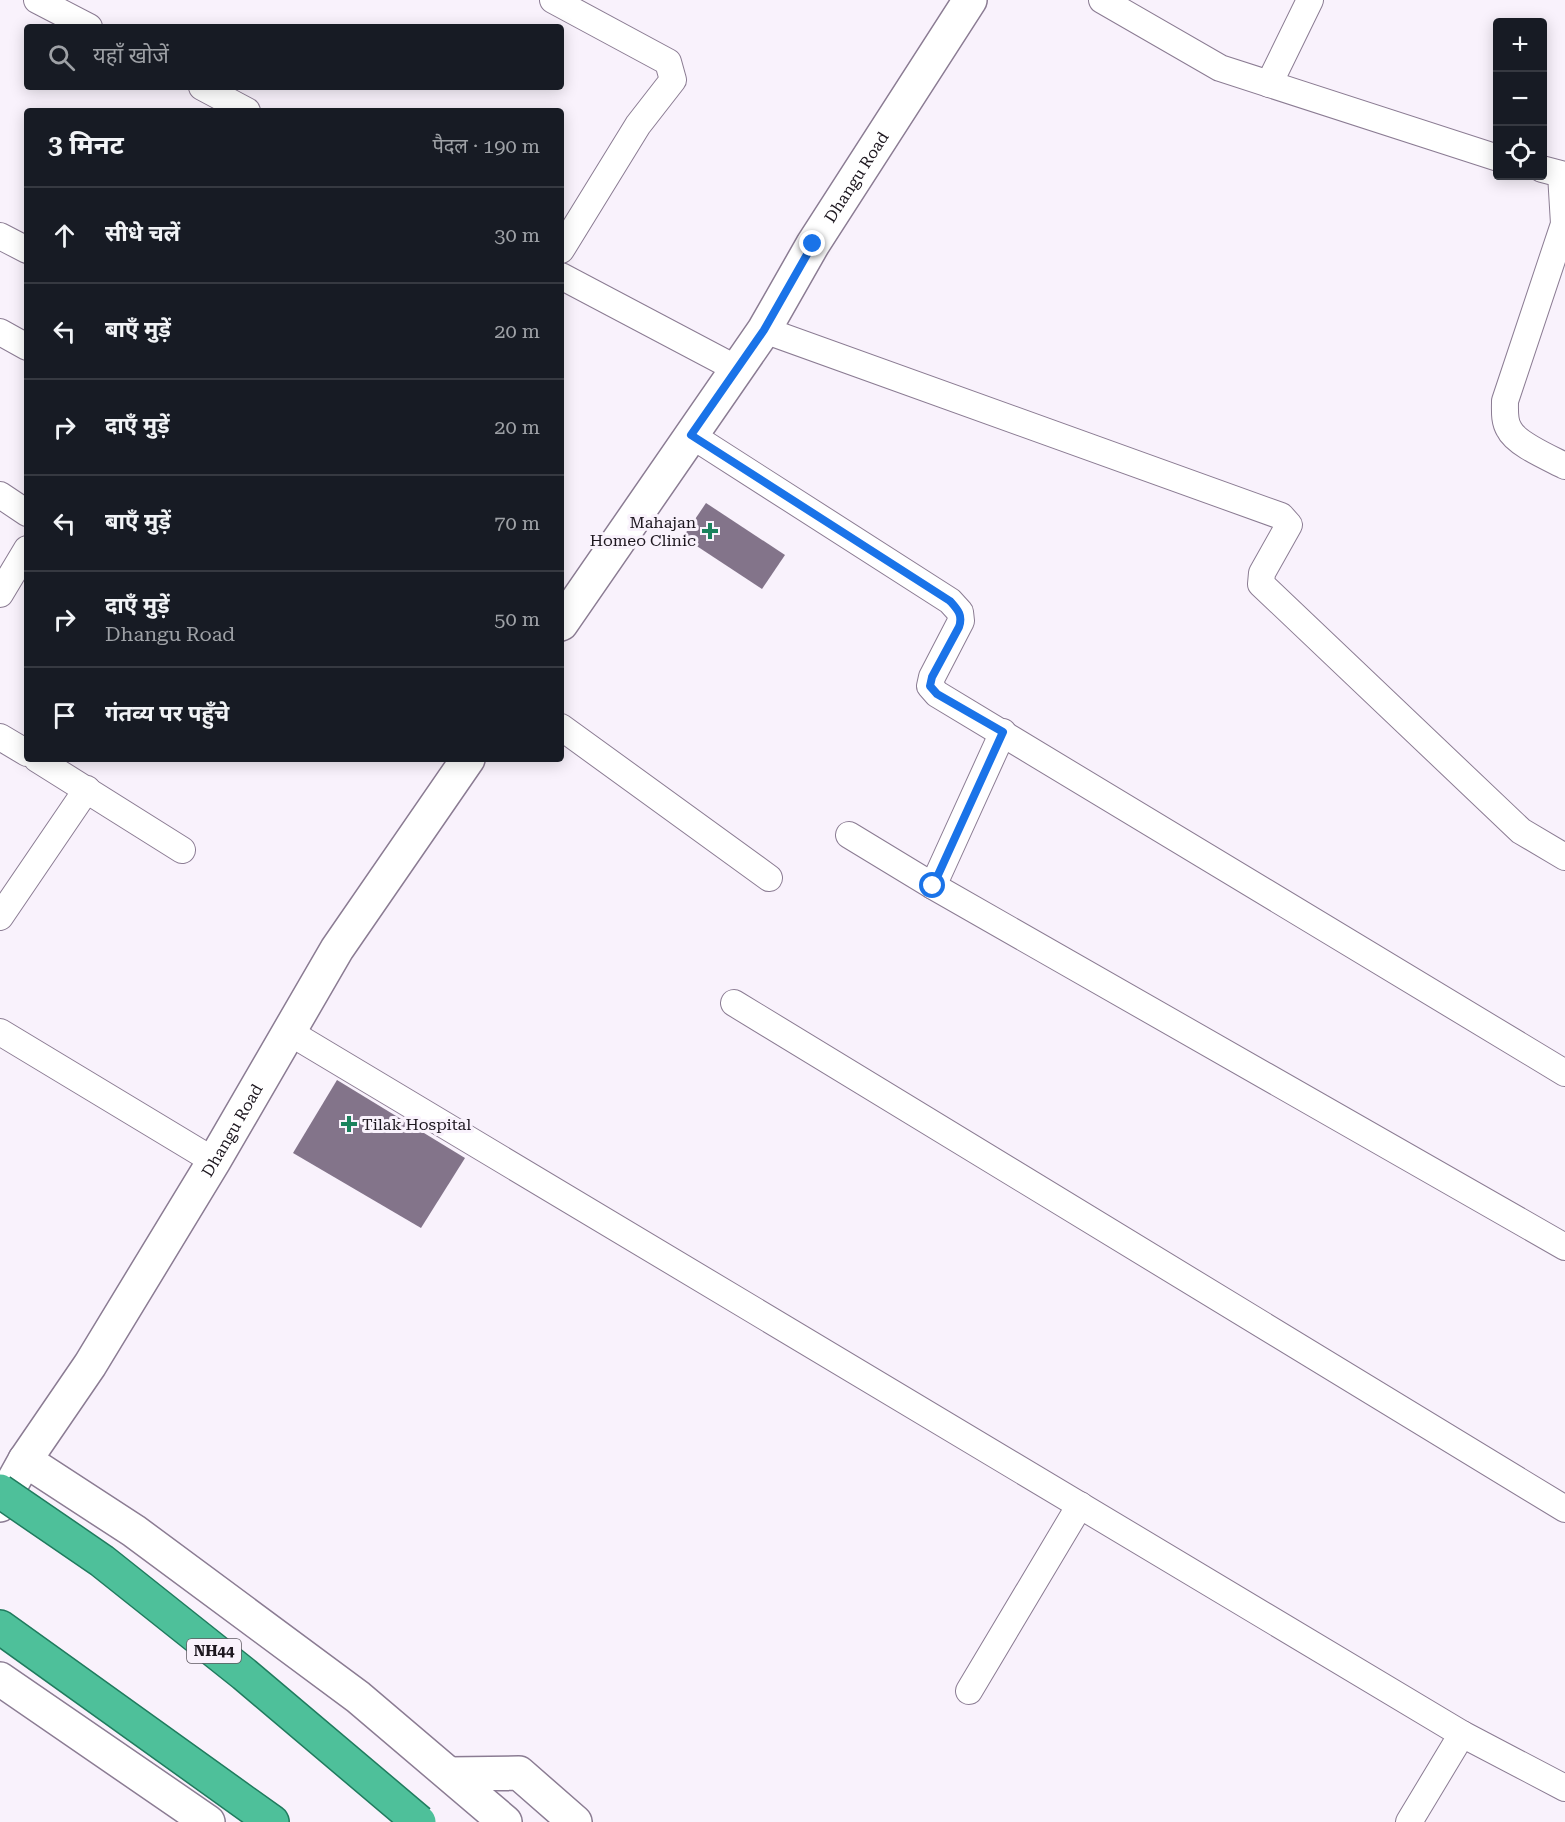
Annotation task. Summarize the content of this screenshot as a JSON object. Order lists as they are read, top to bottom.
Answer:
{
  "streets": {
    "highway": ["NH44"],
    "street": ["Dhangu Road"]
  },
  "places": {
    "health": ["Mahajan Homeo Clinic", "Tilak Hospital"]
  },
  "page": {
    "map_buttons": ["+", "−"],
    "search": "यहाँ खोजें",
    "heading": ["3 मिनट", "पैदल · 190 m"],
    "list": [
      ["सीधे चलें", "30 m"],
      ["बाएँ मुड़ें", "20 m"],
      ["दाएँ मुड़ें", "20 m"],
      ["बाएँ मुड़ें", "70 m"],
      ["दाएँ मुड़ें", "Dhangu Road", "50 m"],
      "गंतव्य पर पहुँचे"
    ]
  }
}
